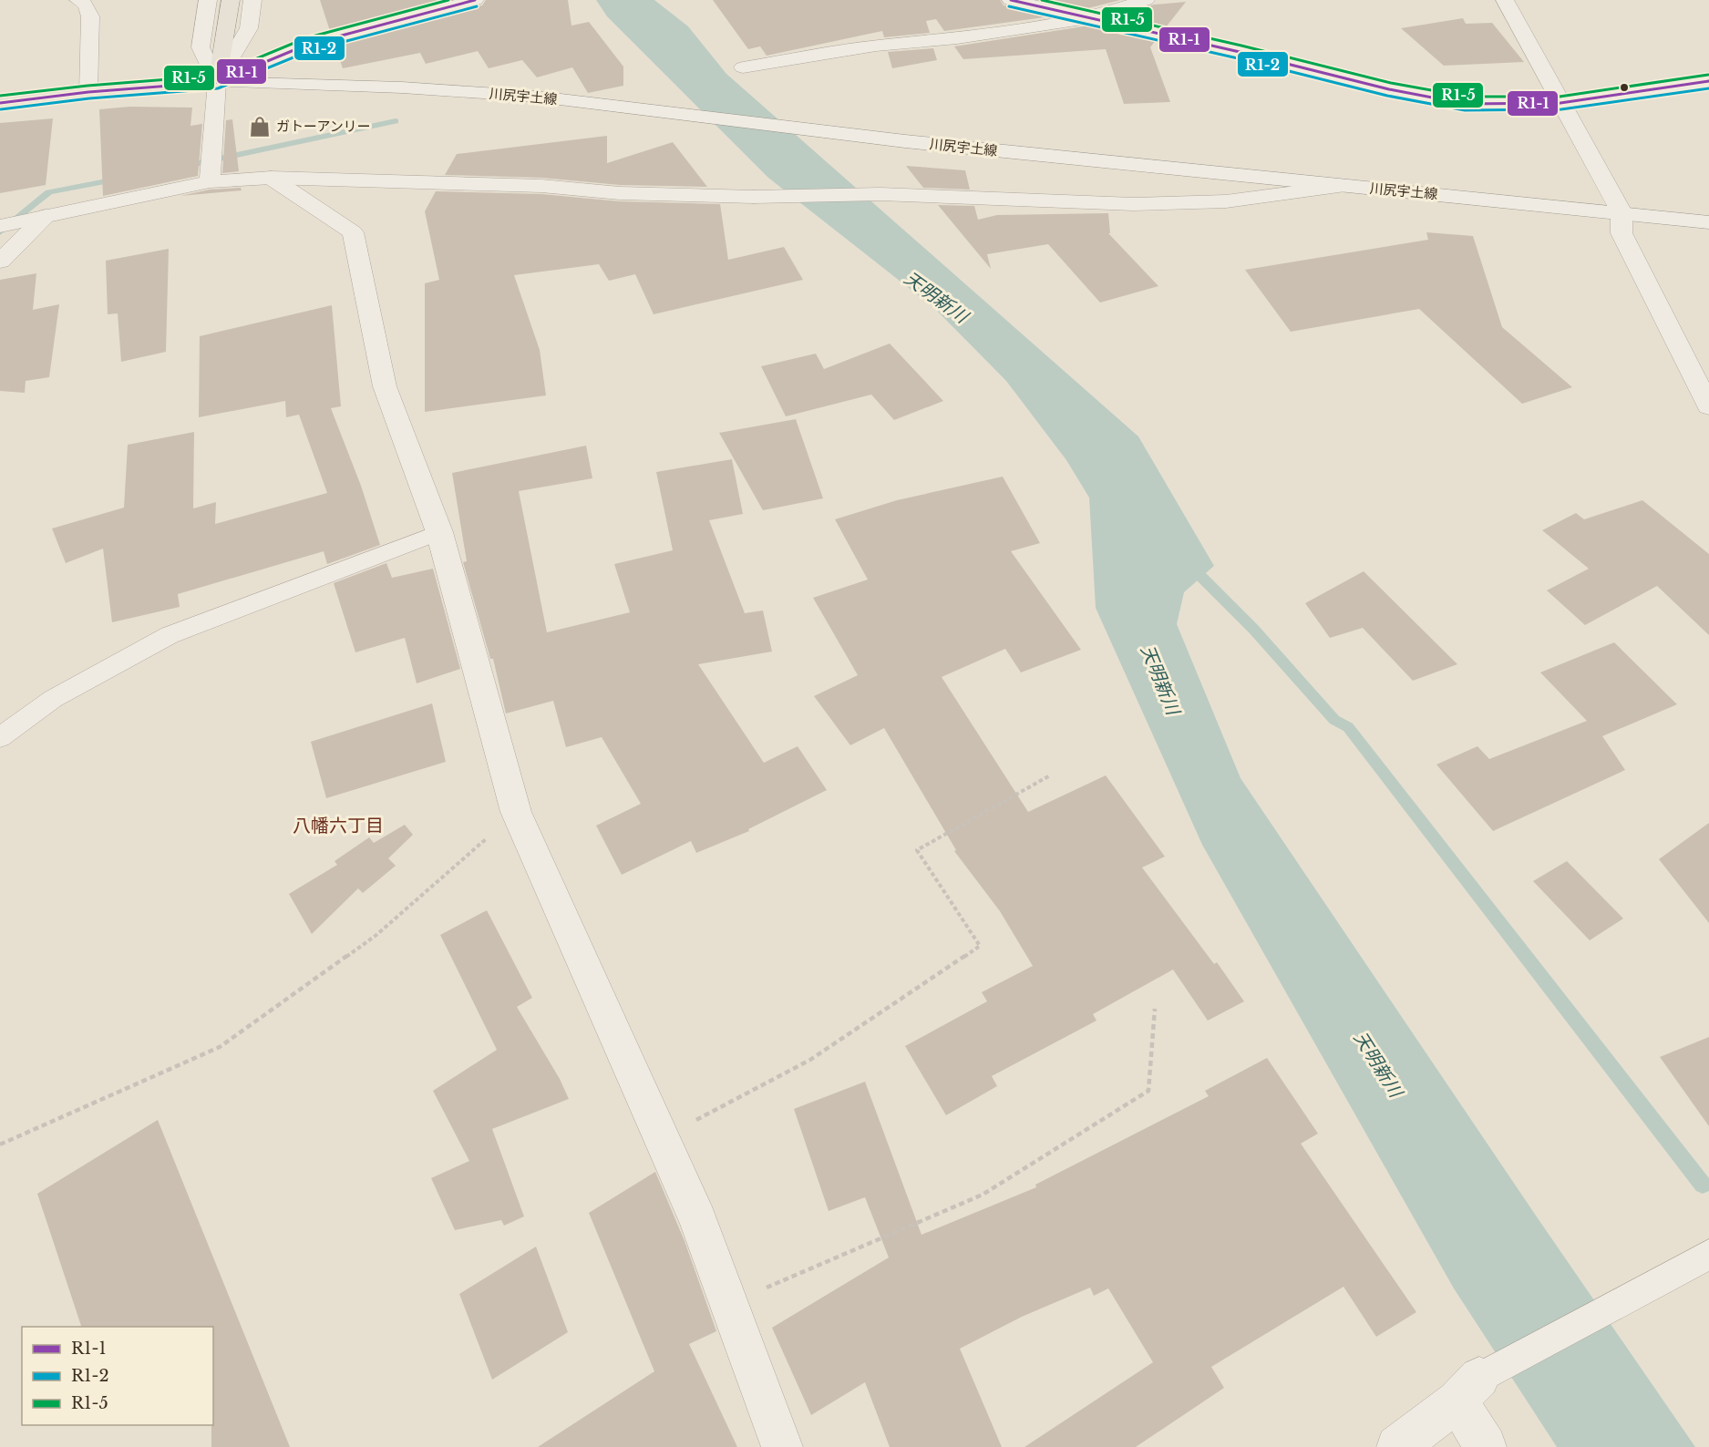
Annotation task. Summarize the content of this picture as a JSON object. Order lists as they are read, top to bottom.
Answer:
{
  "streets": {
    "street": ["川尻宇土線"]
  },
  "districts": ["八幡六丁目"],
  "water": ["天明新川"],
  "places": {
    "shop": ["ガトーアンリー"]
  },
  "lines": ["transit line R1-1", "transit line R1-5", "transit line R1-2"],
  "legend": ["R1-1", "R1-2", "R1-5"]
}
